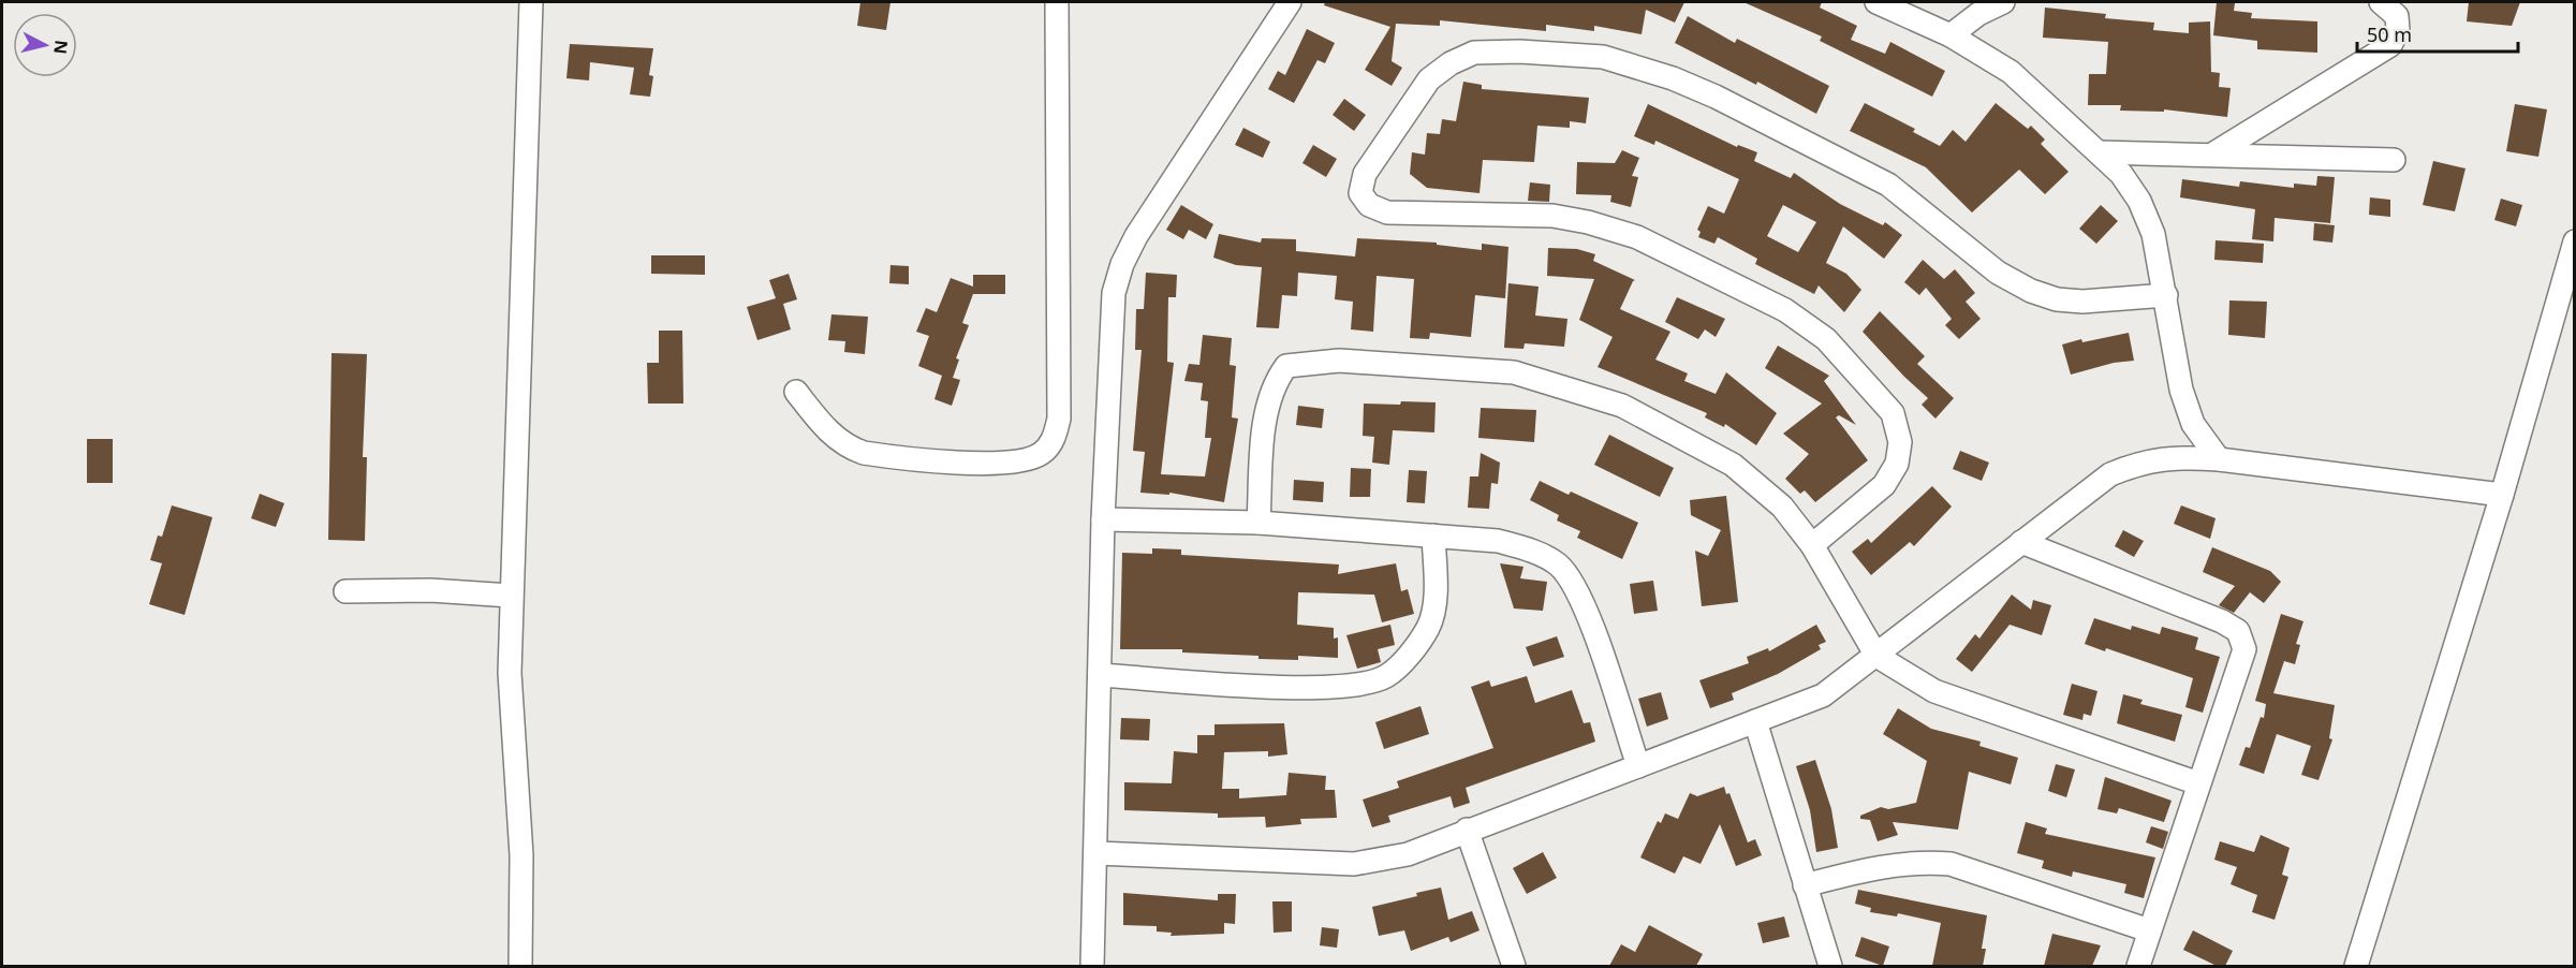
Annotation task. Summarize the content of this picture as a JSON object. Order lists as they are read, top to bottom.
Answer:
{
  "scale_bar": "50 m",
  "north": "right"
}
